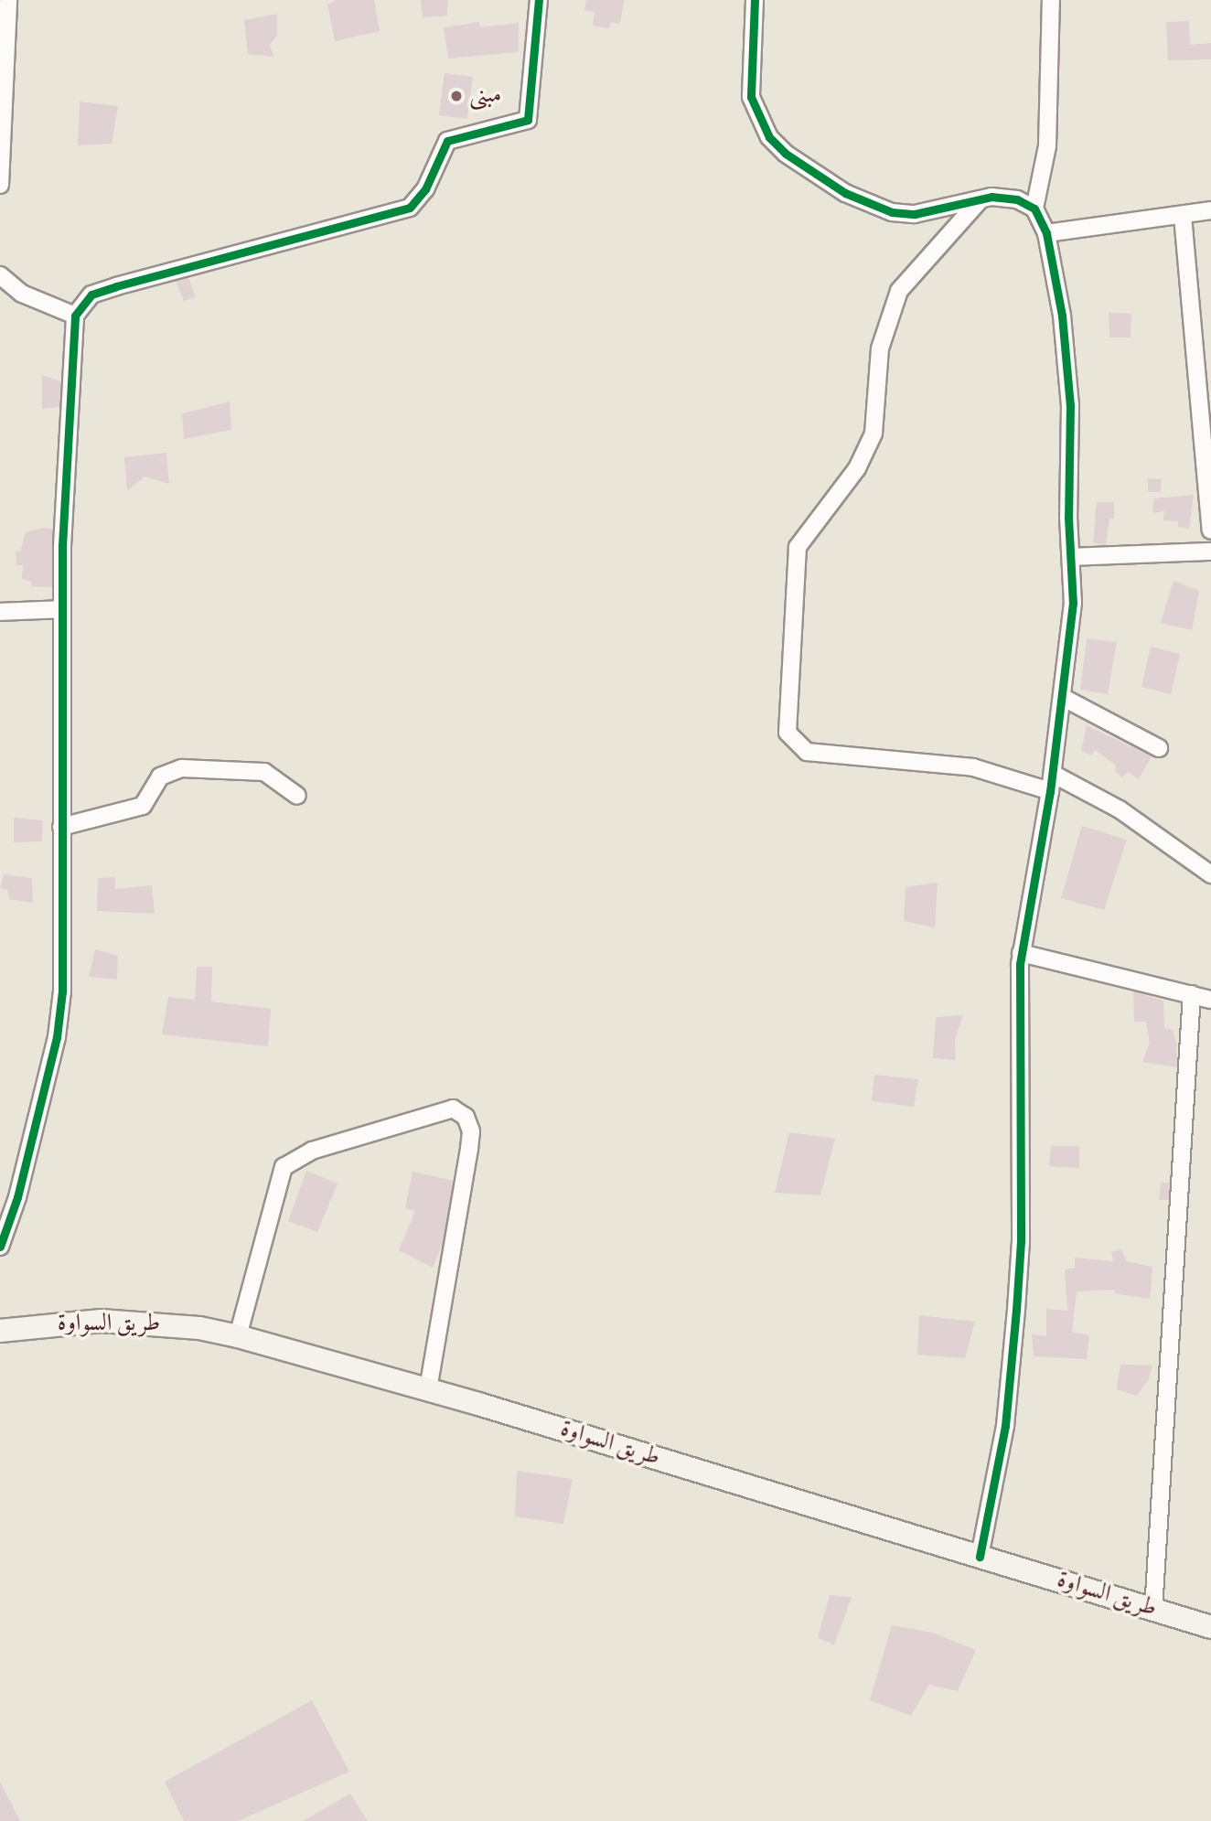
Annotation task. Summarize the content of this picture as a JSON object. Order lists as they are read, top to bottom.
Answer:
{
  "streets": {
    "street": ["طريق السواوة"]
  },
  "places": ["مبنى"]
}
